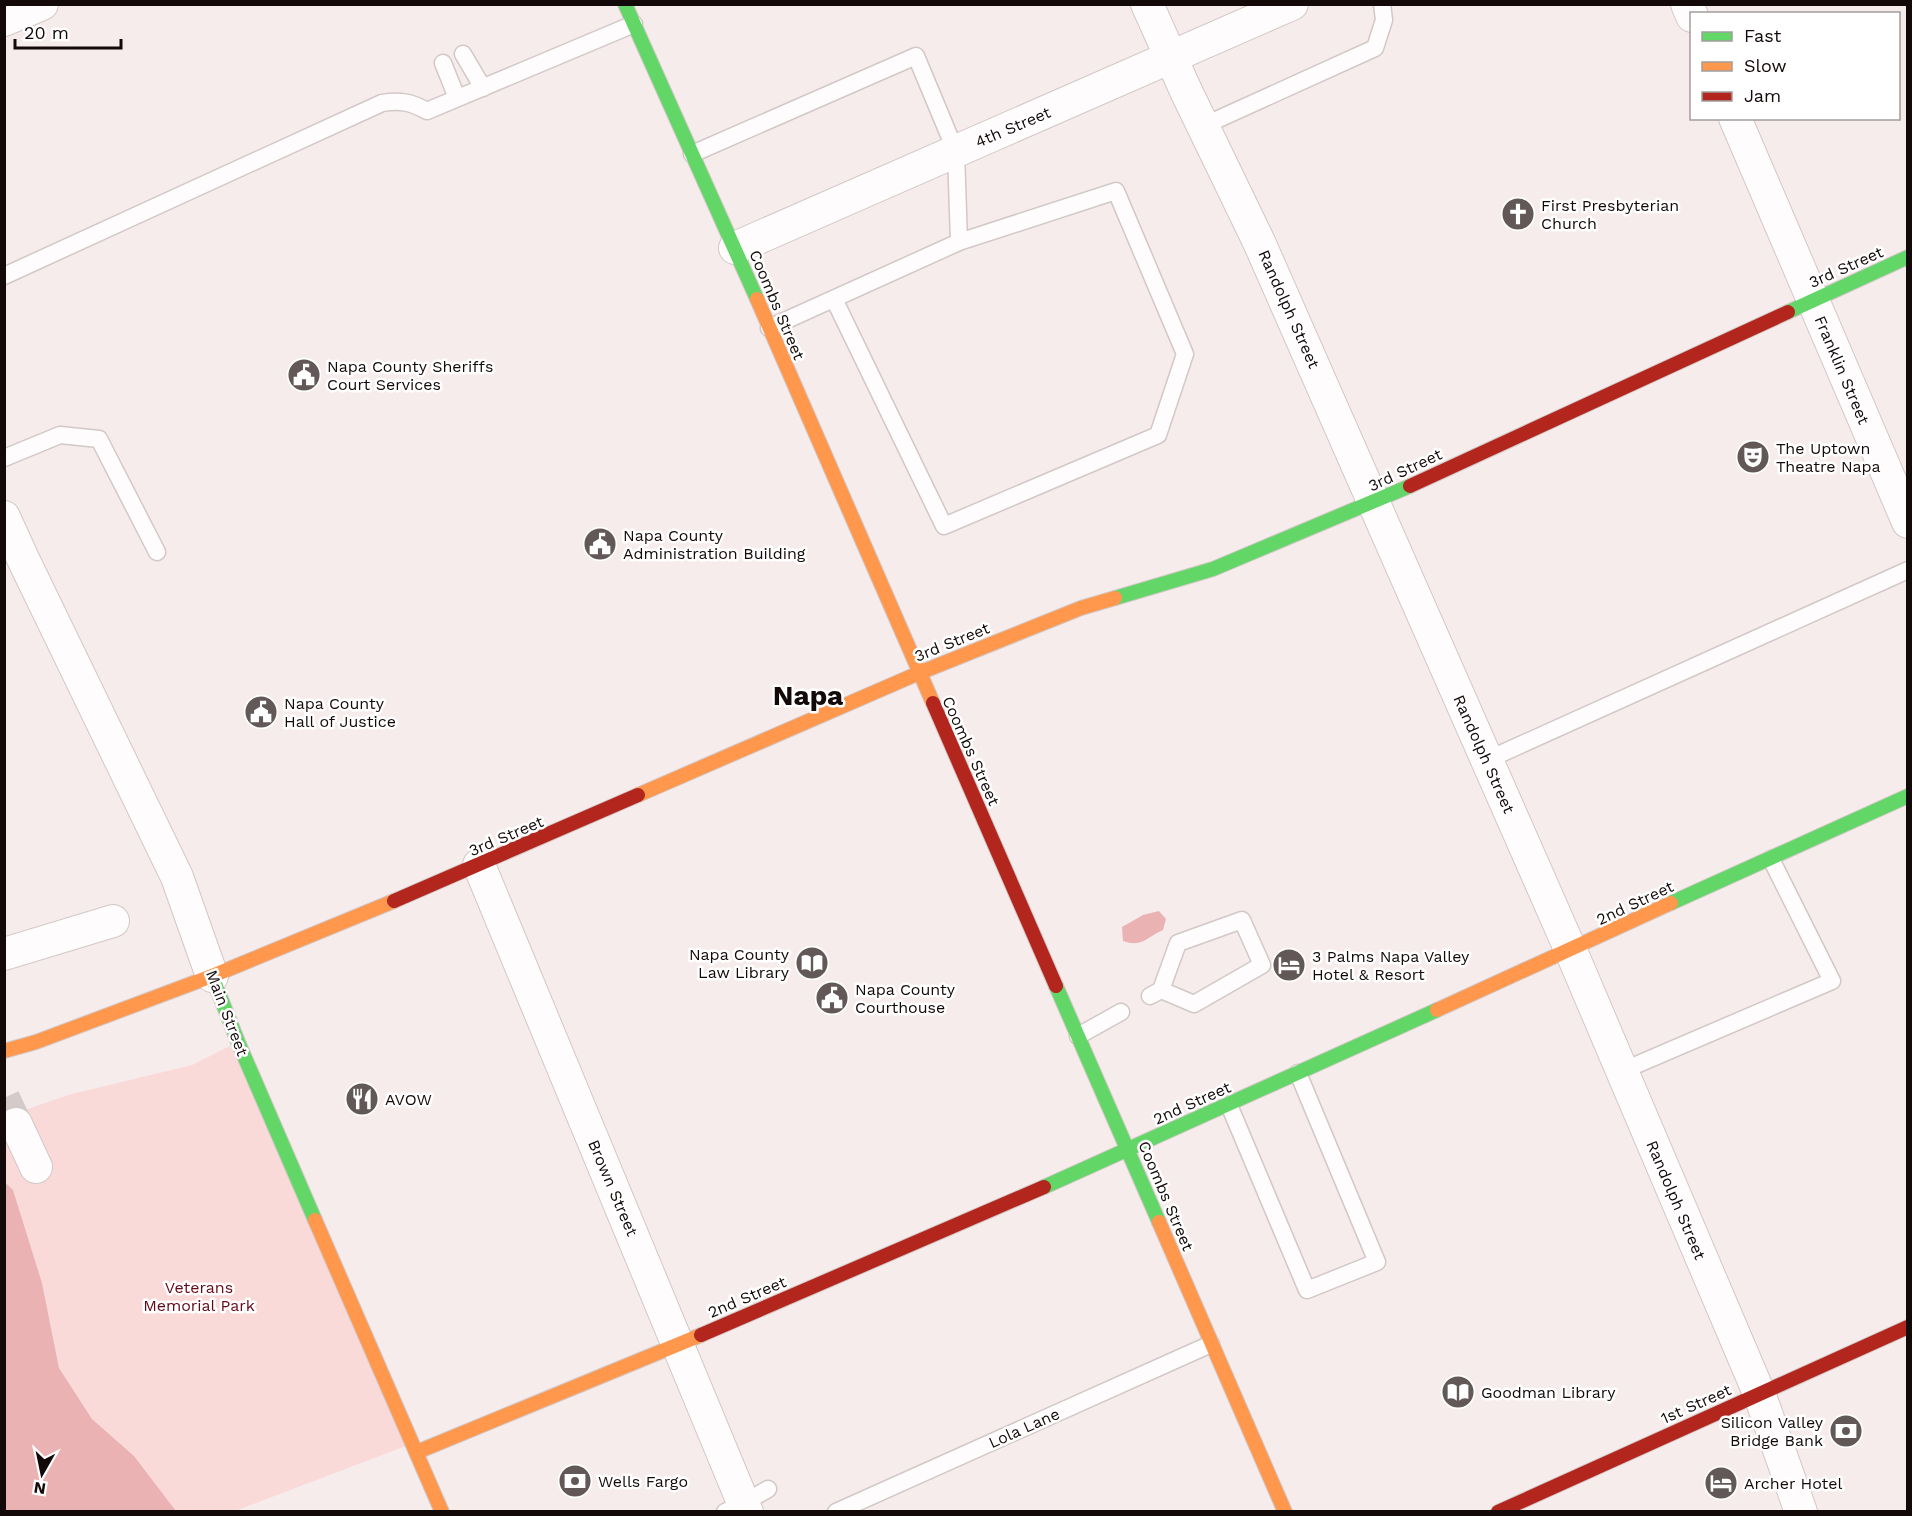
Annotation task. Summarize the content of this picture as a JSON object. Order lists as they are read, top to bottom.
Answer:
{
  "streets": {
    "street": [
      "4th Street",
      "3rd Street",
      "Coombs Street",
      "Randolph Street",
      "Franklin Street",
      "2nd Street",
      "Main Street",
      "Brown Street",
      "1st Street"
    ],
    "lane": ["Lola Lane"]
  },
  "crossings": [
    ["4th Street", "Coombs Street"],
    ["4th Street", "Randolph Street"],
    ["3rd Street", "Coombs Street"],
    ["3rd Street", "Randolph Street"],
    ["3rd Street", "Franklin Street"],
    ["3rd Street", "Main Street"],
    ["3rd Street", "Brown Street"],
    ["Coombs Street", "2nd Street"],
    ["Coombs Street", "Lola Lane"],
    ["Randolph Street", "2nd Street"],
    ["Randolph Street", "1st Street"],
    ["2nd Street", "Main Street"],
    ["2nd Street", "Brown Street"]
  ],
  "districts": ["Napa"],
  "parks": ["Veterans Memorial Park"],
  "places": {
    "church": ["First Presbyterian Church"],
    "public building": [
      "Napa County Sheriffs Court Services",
      "Napa County Administration Building",
      "Napa County Hall of Justice",
      "Napa County Courthouse"
    ],
    "theatre": ["The Uptown Theatre Napa"],
    "library": ["Napa County Law Library", "Goodman Library"],
    "hotel": ["3 Palms Napa Valley Hotel & Resort", "Archer Hotel"],
    "restaurant": ["AVOW"],
    "bank": ["Silicon Valley Bridge Bank", "Wells Fargo"]
  },
  "legend": ["Fast", "Slow", "Jam"],
  "scale_bar": "20 m",
  "north": "bottom"
}
